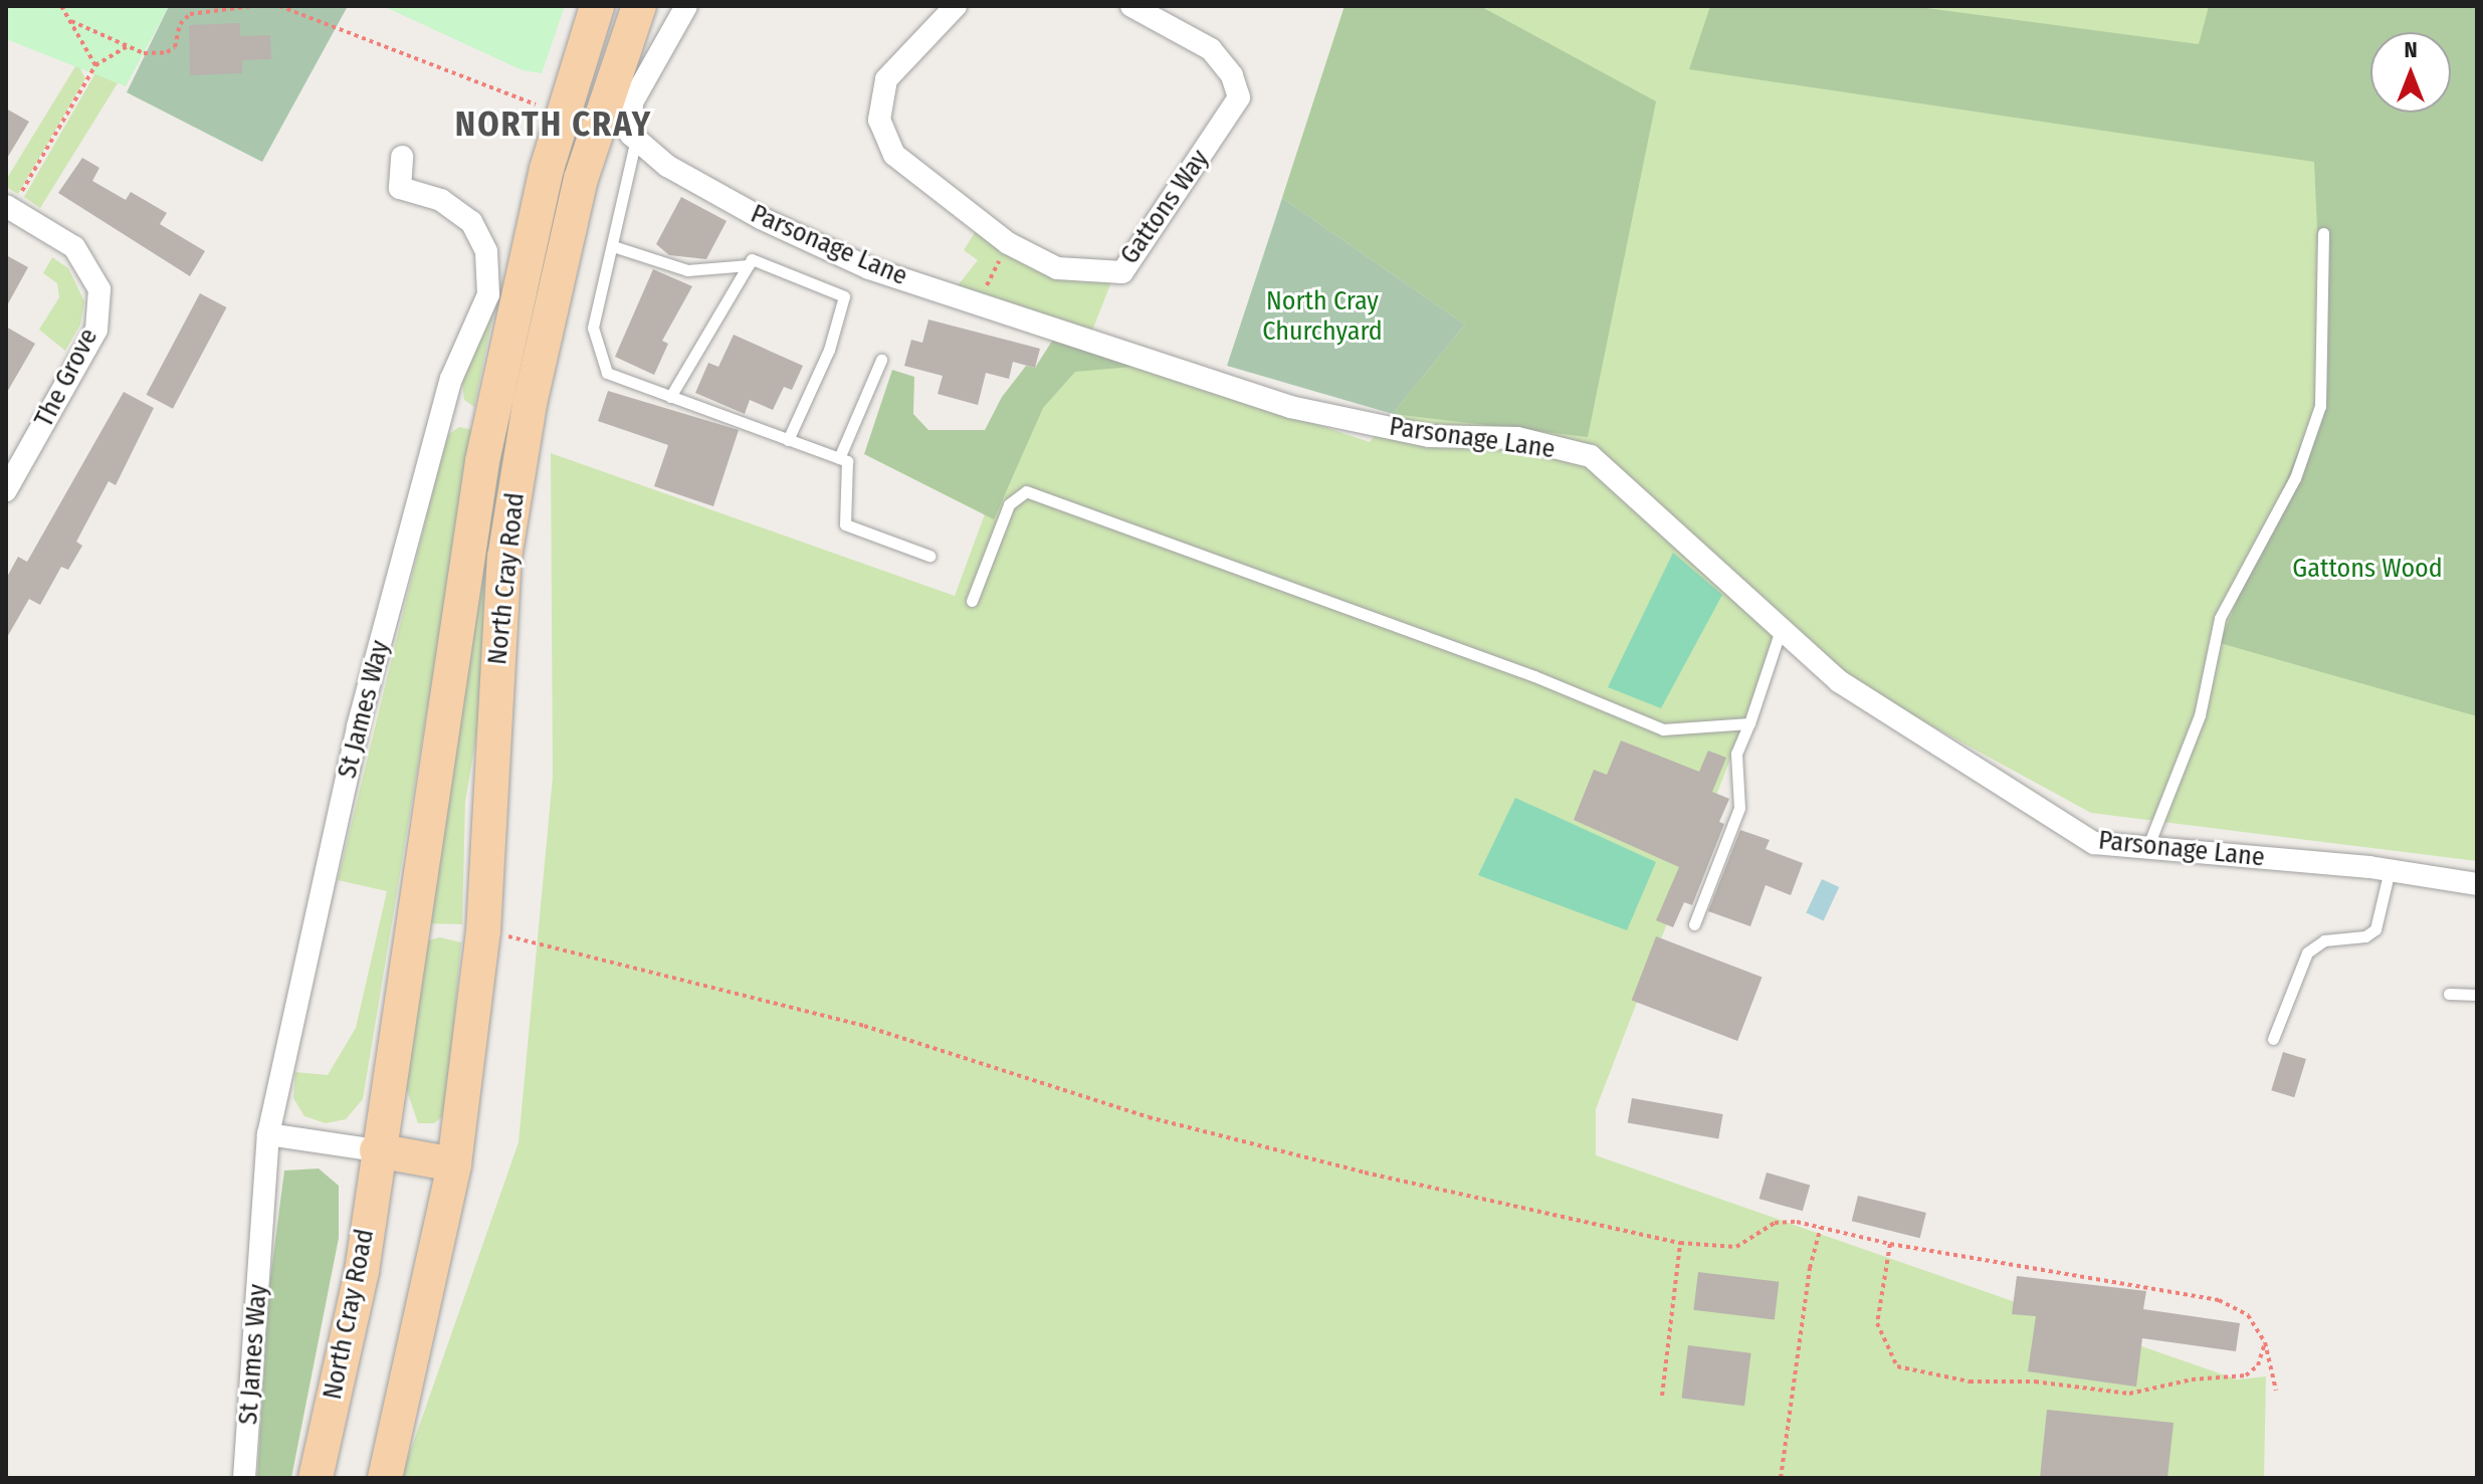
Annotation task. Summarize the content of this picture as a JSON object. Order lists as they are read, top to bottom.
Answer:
{
  "streets": {
    "main road": ["North Cray Road"],
    "street": [
      "Gattons Way",
      "Parsonage Lane",
      "The Grove",
      "St James Way"
    ]
  },
  "districts": ["NORTH CRAY"],
  "parks": ["North Cray Churchyard", "Gattons Wood"],
  "north": "top"
}
